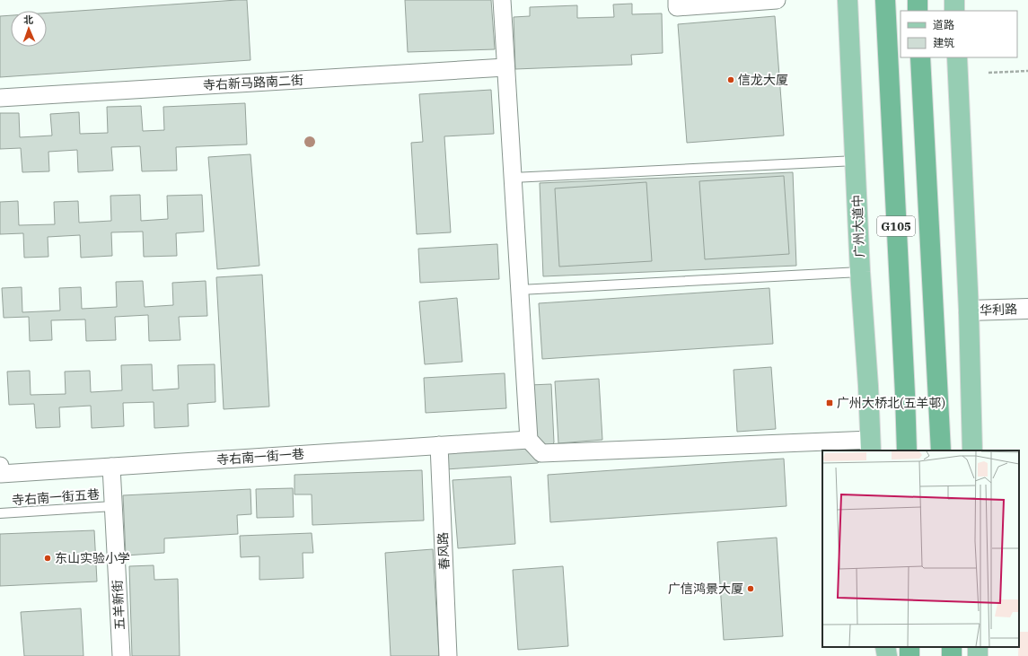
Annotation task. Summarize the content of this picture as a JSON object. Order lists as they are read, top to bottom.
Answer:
{
  "streets": {
    "highway": ["G105"],
    "main road": ["广州大道中"],
    "street": [
      "寺右新马路南二街",
      "华利路",
      "寺右南一街一巷",
      "春风路",
      "五羊新街"
    ],
    "lane": ["寺右南一街五巷"]
  },
  "crossings": [
    ["寺右南一街一巷", "春风路"],
    ["寺右南一街一巷", "五羊新街"],
    ["寺右南一街五巷", "五羊新街"]
  ],
  "places": {
    "other": ["信龙大厦", "东山实验小学", "广信鸿景大厦"],
    "transit": ["广州大桥北(五羊邨)"]
  },
  "legend": ["道路", "建筑"],
  "north": "top"
}
